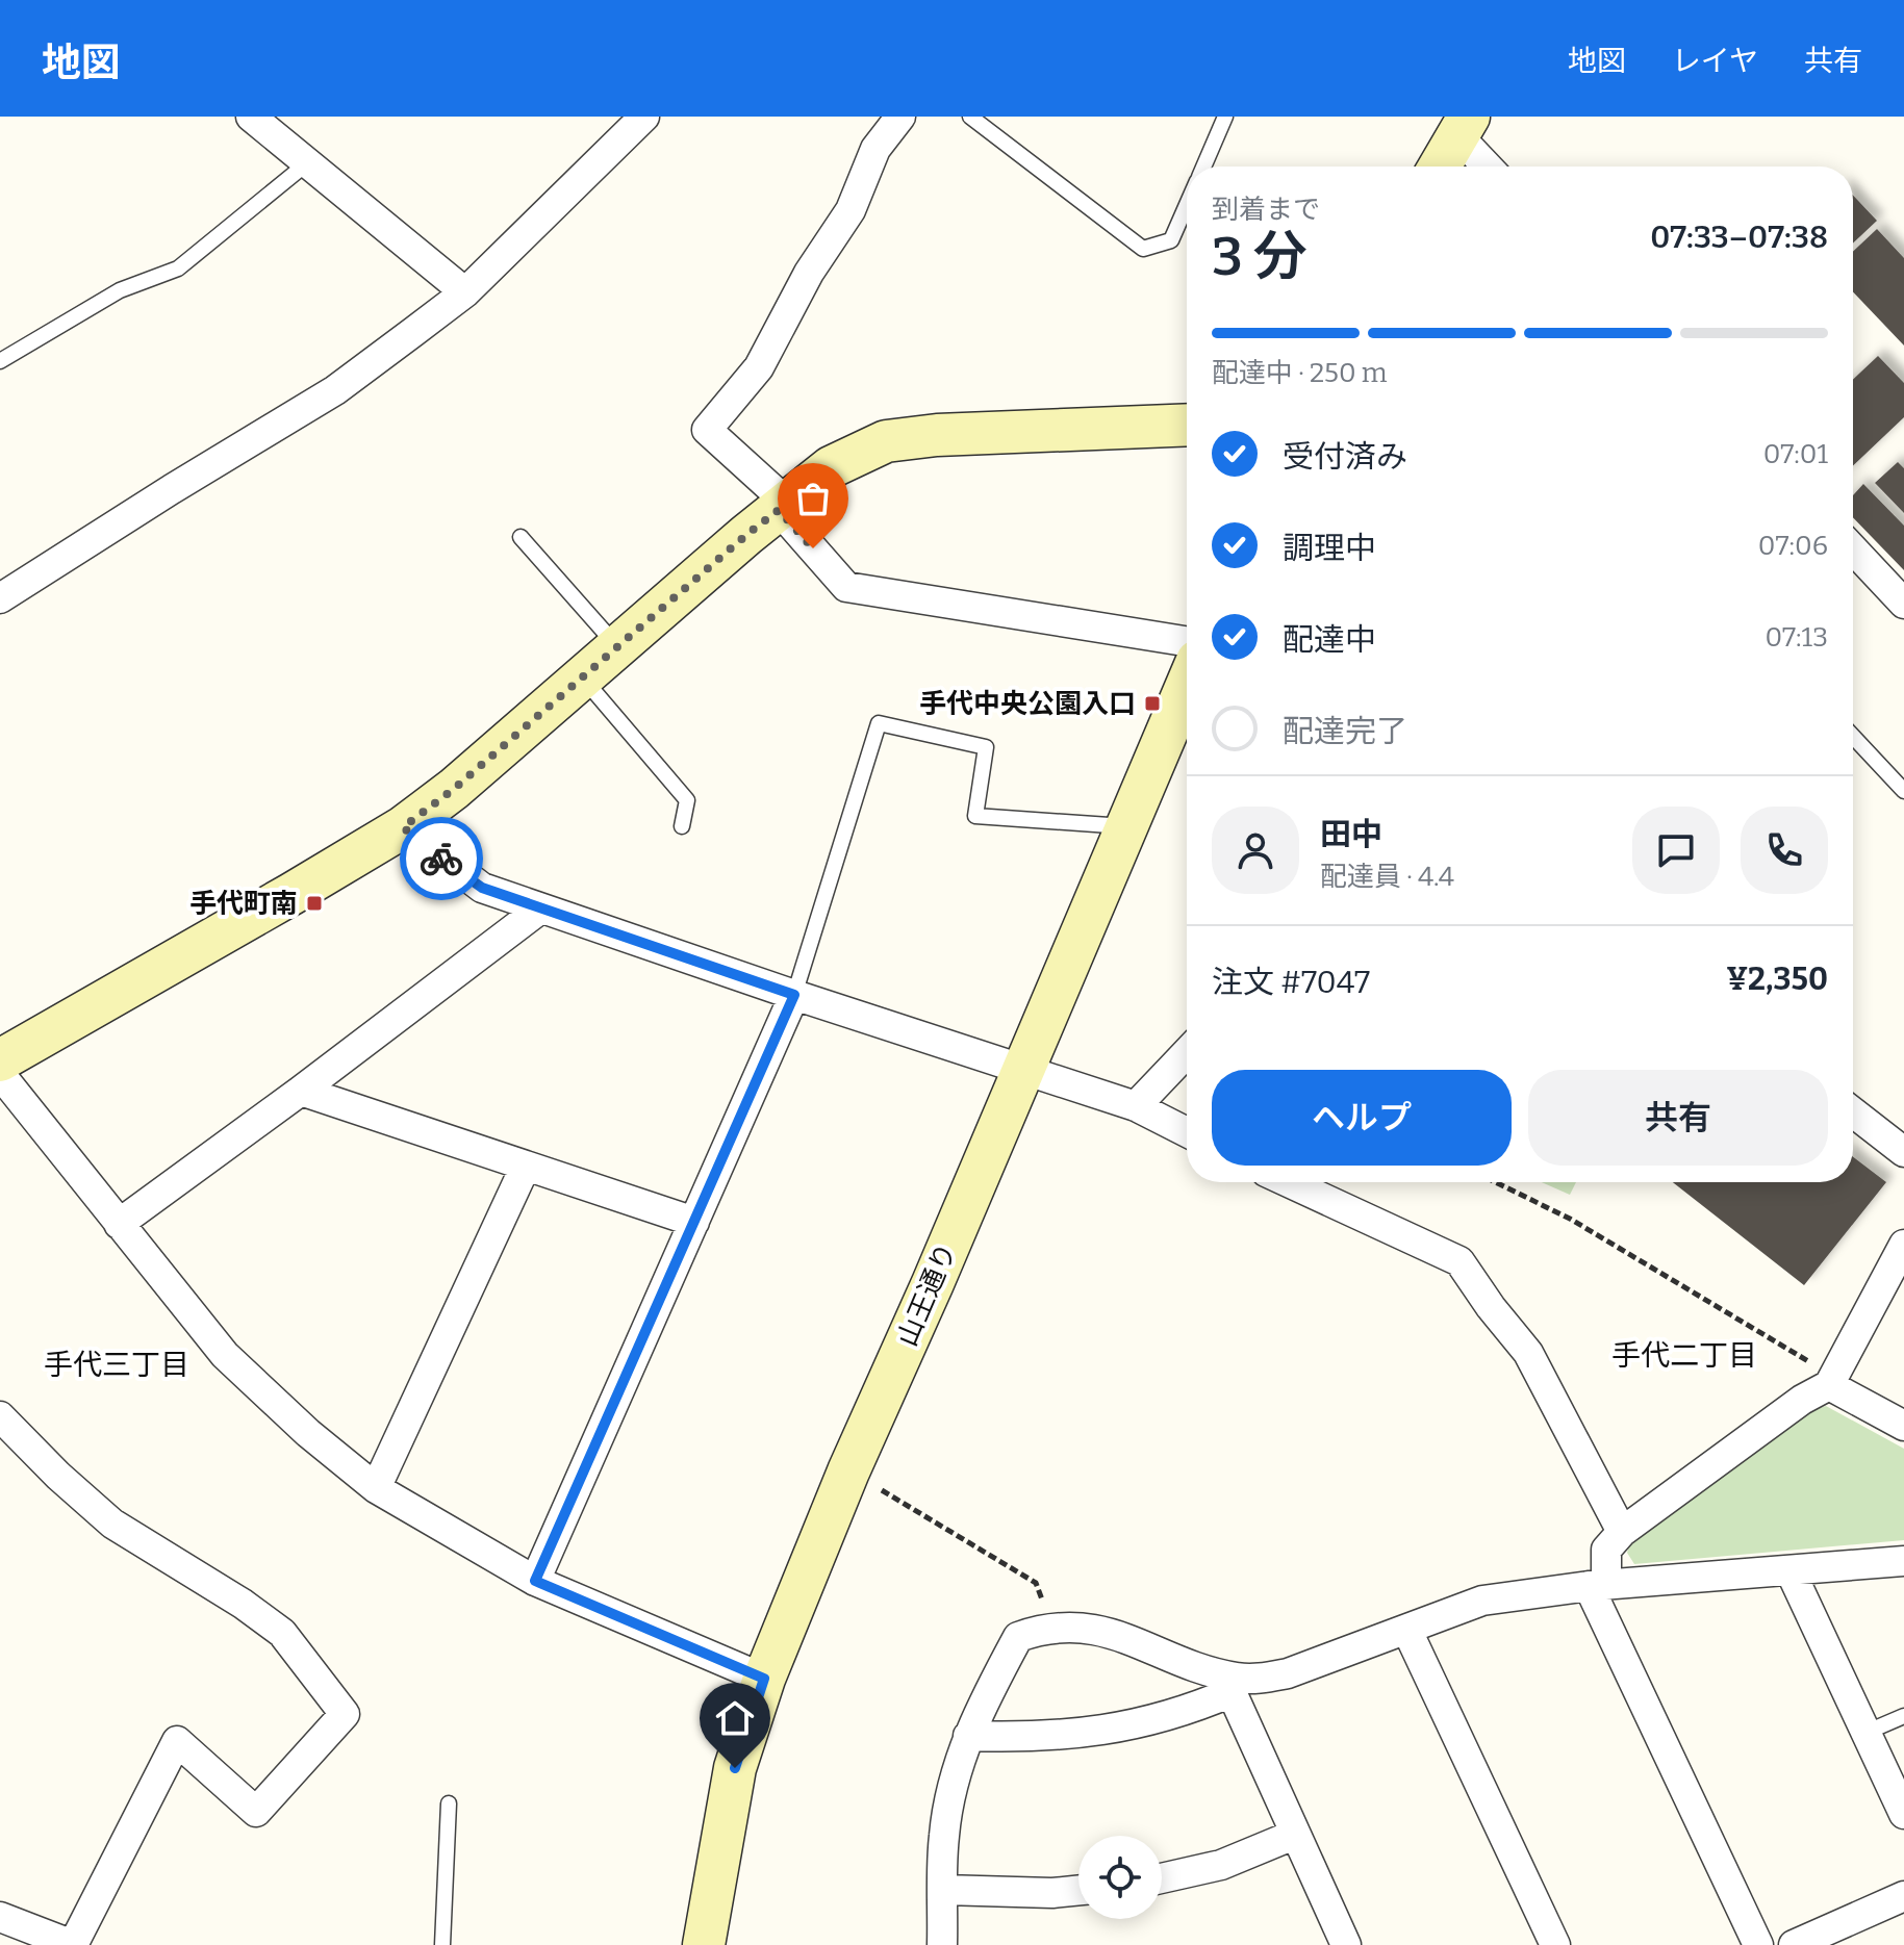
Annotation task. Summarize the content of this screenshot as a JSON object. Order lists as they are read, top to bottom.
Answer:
{
  "streets": {
    "street": ["山王通り"]
  },
  "districts": ["手代二丁目", "手代三丁目"],
  "places": {
    "transit": ["手代中央公園入口", "手代町南"]
  },
  "page": {
    "header": "地図",
    "nav": ["地図", "レイヤ", "共有"],
    "heading": ["3 分", "到着まで", "07:33–07:38"],
    "panel": [
      "田中",
      "配達員 · 4.4",
      "注文 #7047",
      "¥2,350"
    ],
    "bar": "配達中 · 250 m",
    "list": [
      ["受付済み", "07:01"],
      ["調理中", "07:06"],
      ["配達中", "07:13"],
      "配達完了"
    ],
    "buttons": ["ヘルプ", "共有"]
  }
}
